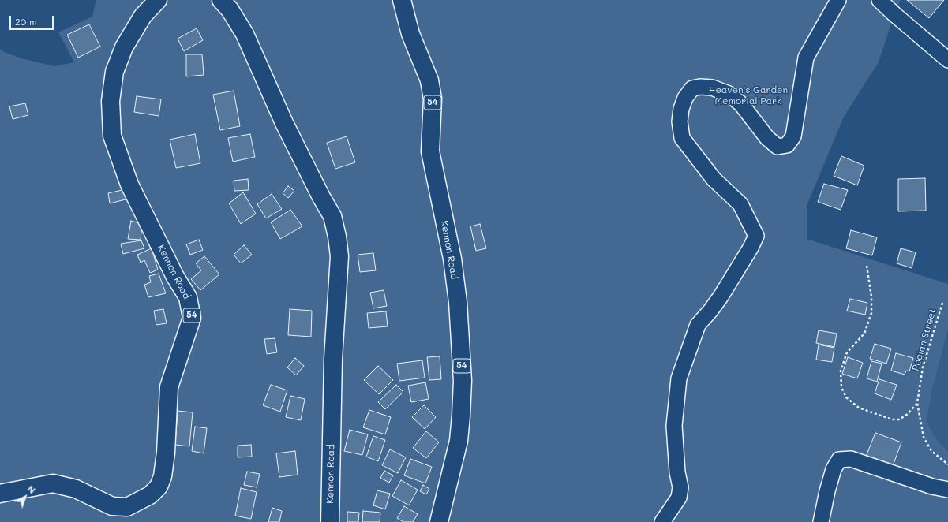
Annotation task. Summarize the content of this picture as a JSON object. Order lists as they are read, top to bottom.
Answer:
{
  "streets": {
    "highway": ["54", "Kennon Road"],
    "path": ["Pogian Street"]
  },
  "parks": ["Heaven's Garden Memorial Park"],
  "scale_bar": "20 m",
  "north": "top right"
}
